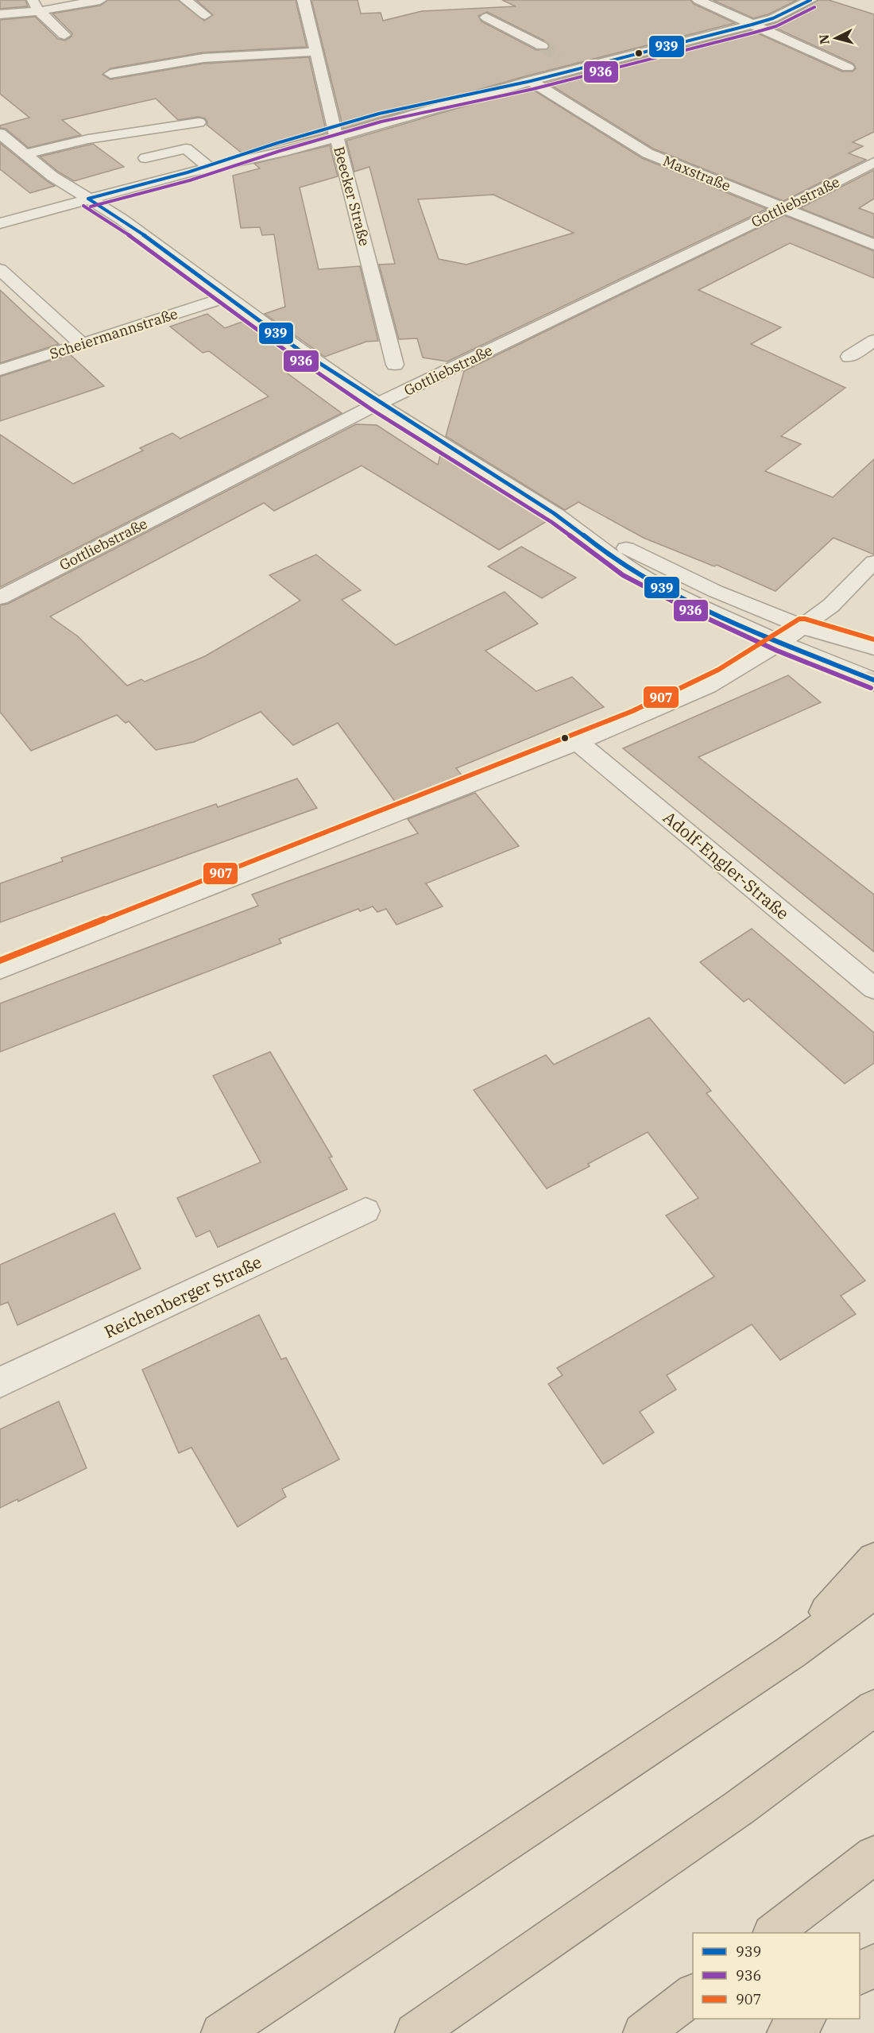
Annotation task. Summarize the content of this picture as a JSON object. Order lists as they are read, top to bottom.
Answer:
{
  "streets": {
    "street": [
      "Maxstraße",
      "Beecker Straße",
      "Gottliebstraße",
      "Scheiermannstraße",
      "Adolf-Engler-Straße",
      "Reichenberger Straße"
    ]
  },
  "crossings": [
    ["Maxstraße", "Gottliebstraße"]
  ],
  "lines": ["transit line 939", "transit line 936", "transit line 907"],
  "legend": ["939", "936", "907"],
  "north": "left"
}
